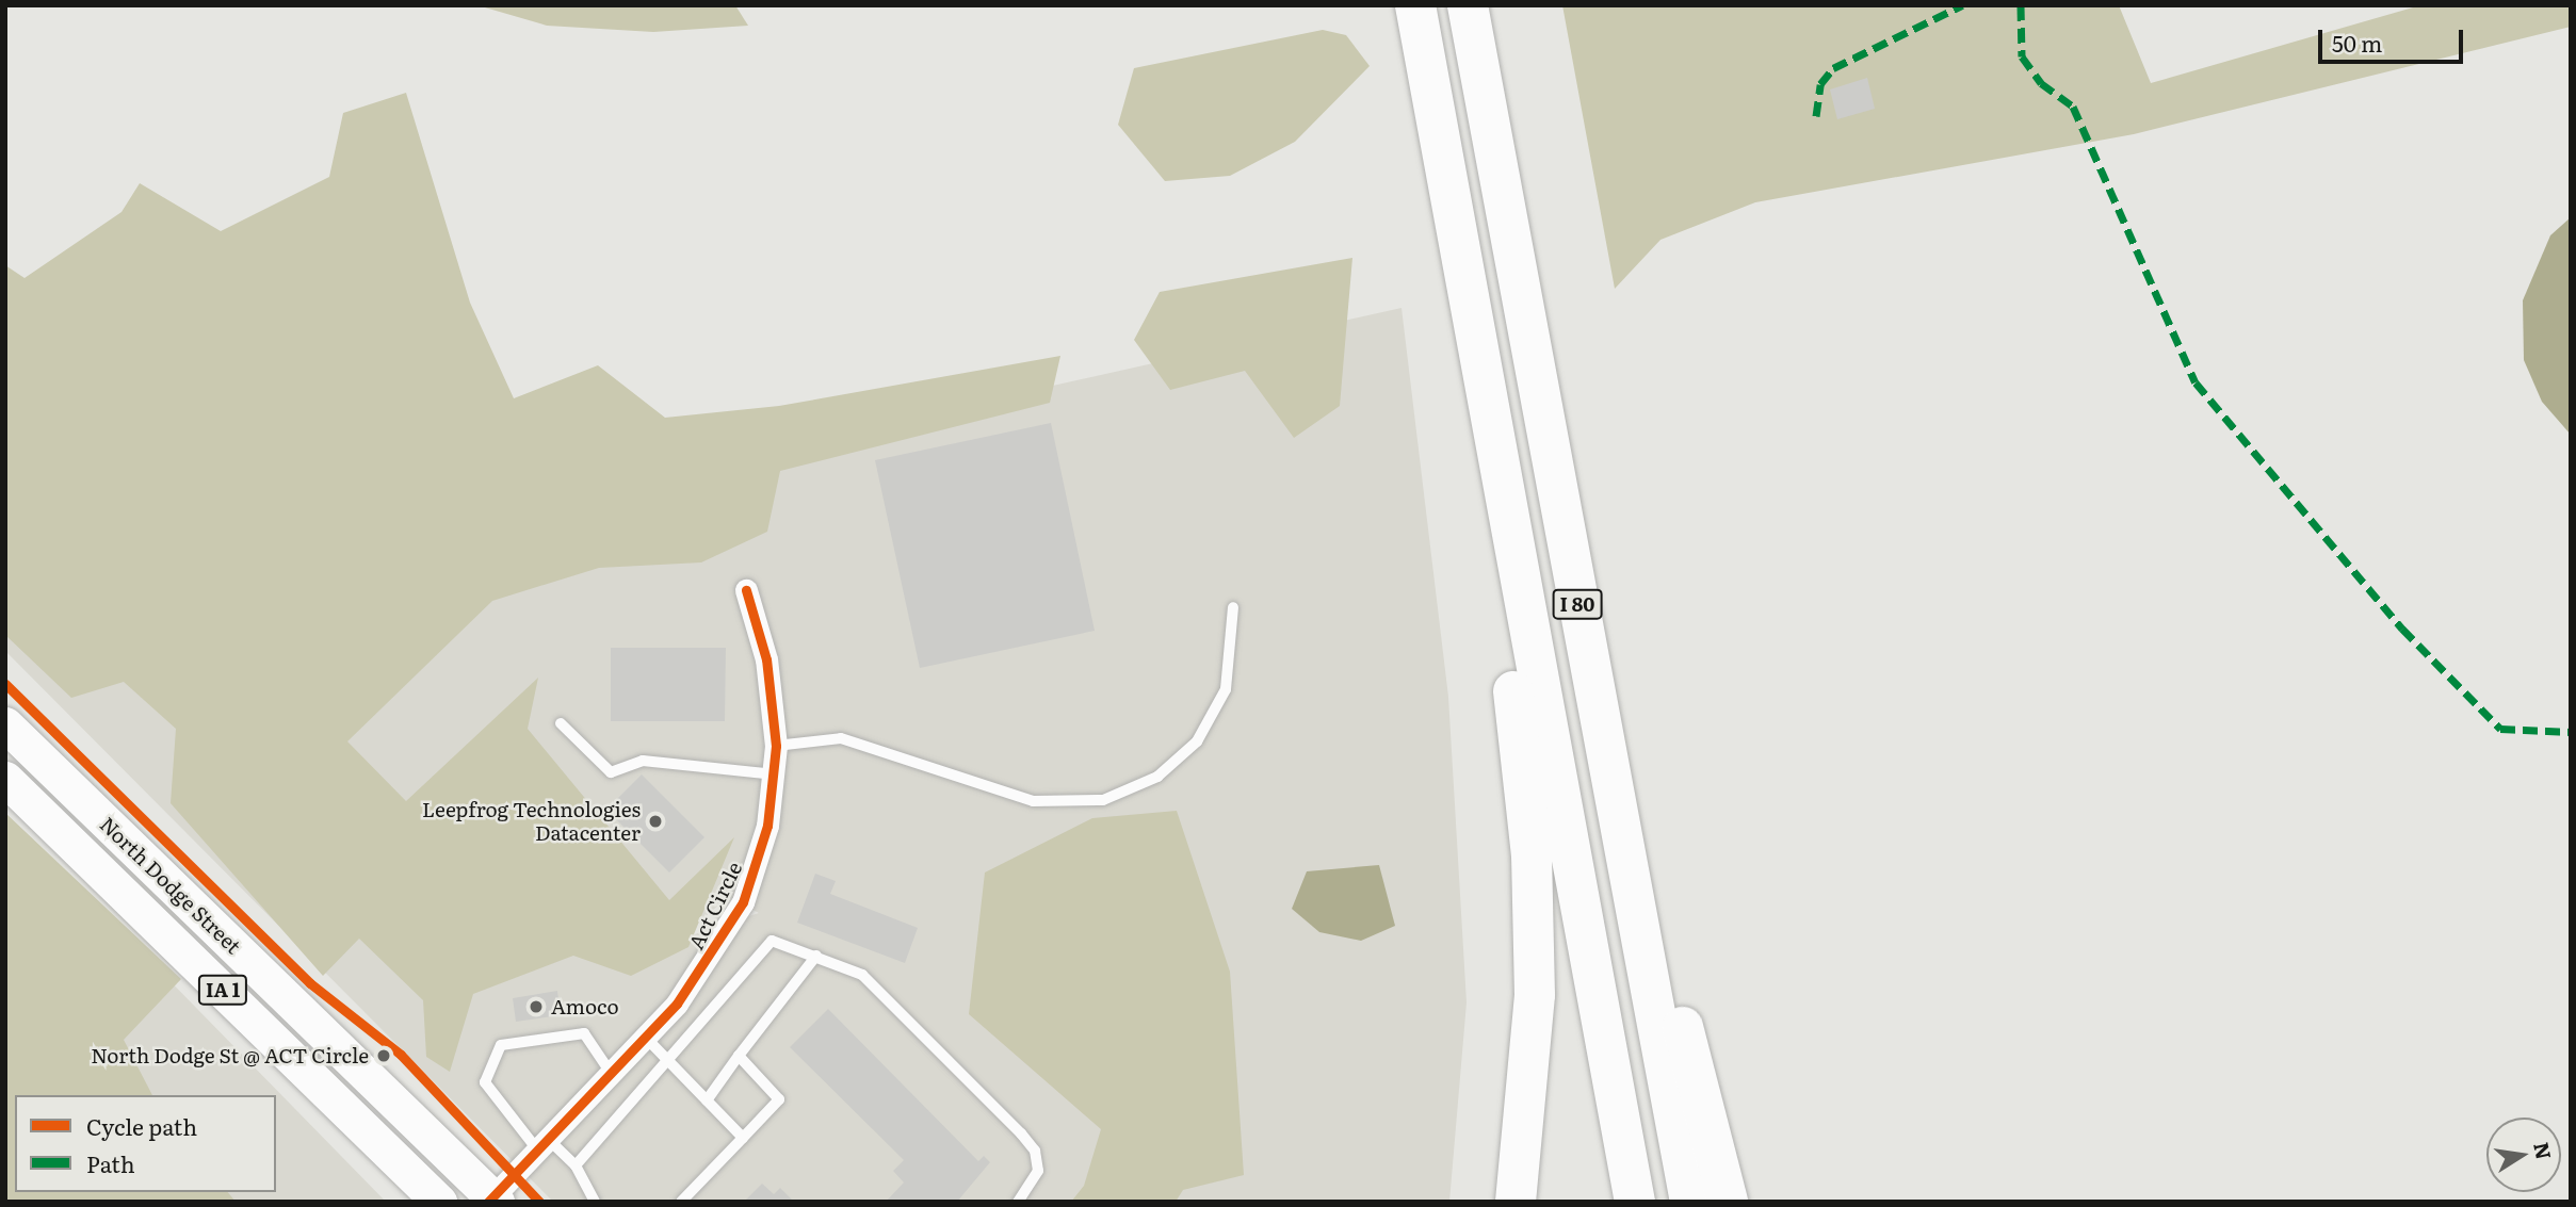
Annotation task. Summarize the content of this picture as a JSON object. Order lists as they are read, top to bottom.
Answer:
{
  "streets": {
    "highway": ["I 80"],
    "main road": ["North Dodge Street", "IA 1"],
    "street": ["Act Circle"]
  },
  "crossings": [
    ["North Dodge Street", "Act Circle"]
  ],
  "places": ["Leepfrog Technologies Datacenter", "Amoco", "North Dodge St @ ACT Circle"],
  "legend": ["Cycle path", "Path"],
  "scale_bar": "50 m",
  "north": "right"
}
